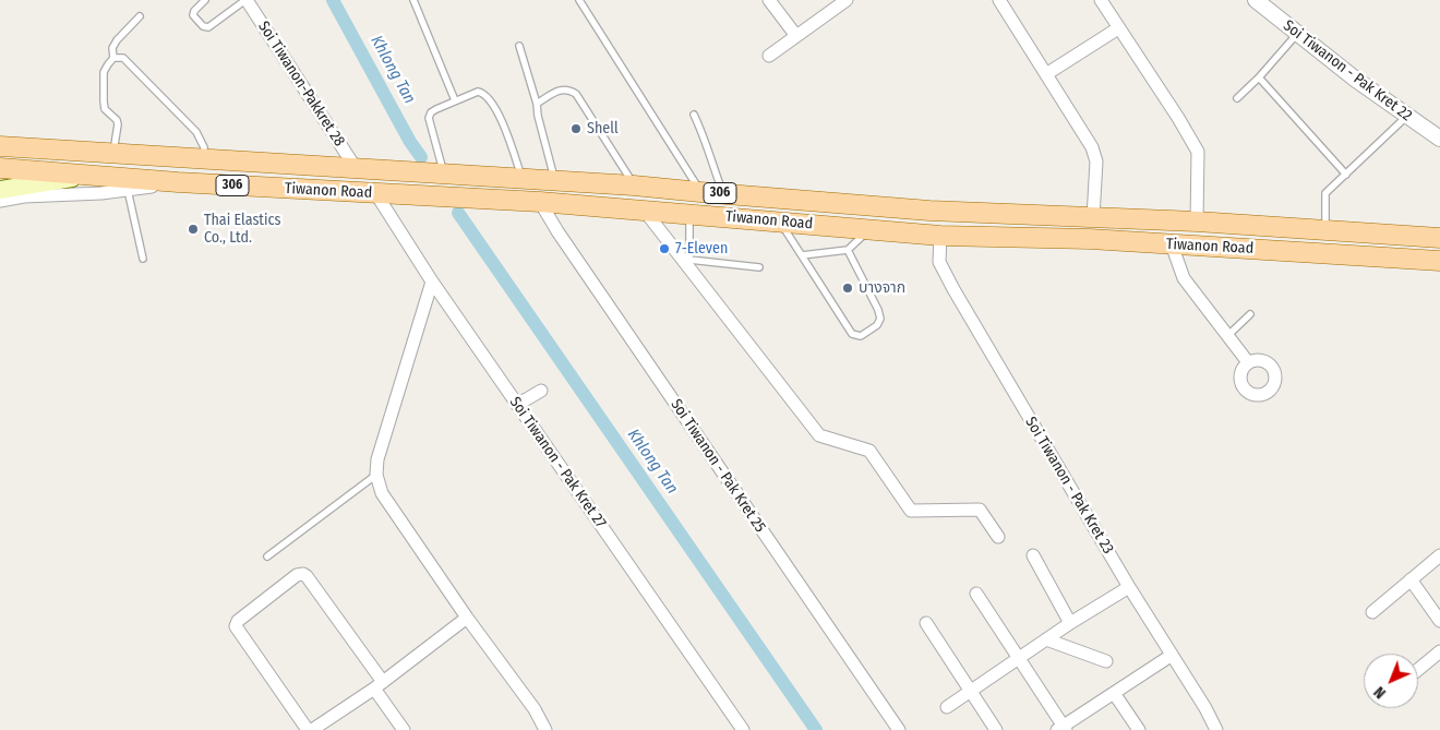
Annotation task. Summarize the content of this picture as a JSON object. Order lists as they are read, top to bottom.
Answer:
{
  "streets": {
    "main road": ["306", "Tiwanon Road"],
    "street": [
      "Soi Tiwanon - Pak Kret 22",
      "Soi Tiwanon-Pakkret 28",
      "Soi Tiwanon - Pak Kret 27",
      "Soi Tiwanon - Pak Kret 25",
      "Soi Tiwanon - Pak Kret 23"
    ]
  },
  "crossings": [
    ["Soi Tiwanon-Pakkret 28", "Tiwanon Road"],
    ["Tiwanon Road", "Soi Tiwanon - Pak Kret 27"],
    ["Tiwanon Road", "Soi Tiwanon - Pak Kret 25"],
    ["Tiwanon Road", "Soi Tiwanon - Pak Kret 23"]
  ],
  "water": ["Khlong Tan"],
  "places": [
    "Shell",
    "Thai Elastics Co., Ltd.",
    "7-Eleven",
    "บางจาก"
  ],
  "north": "bottom left"
}
